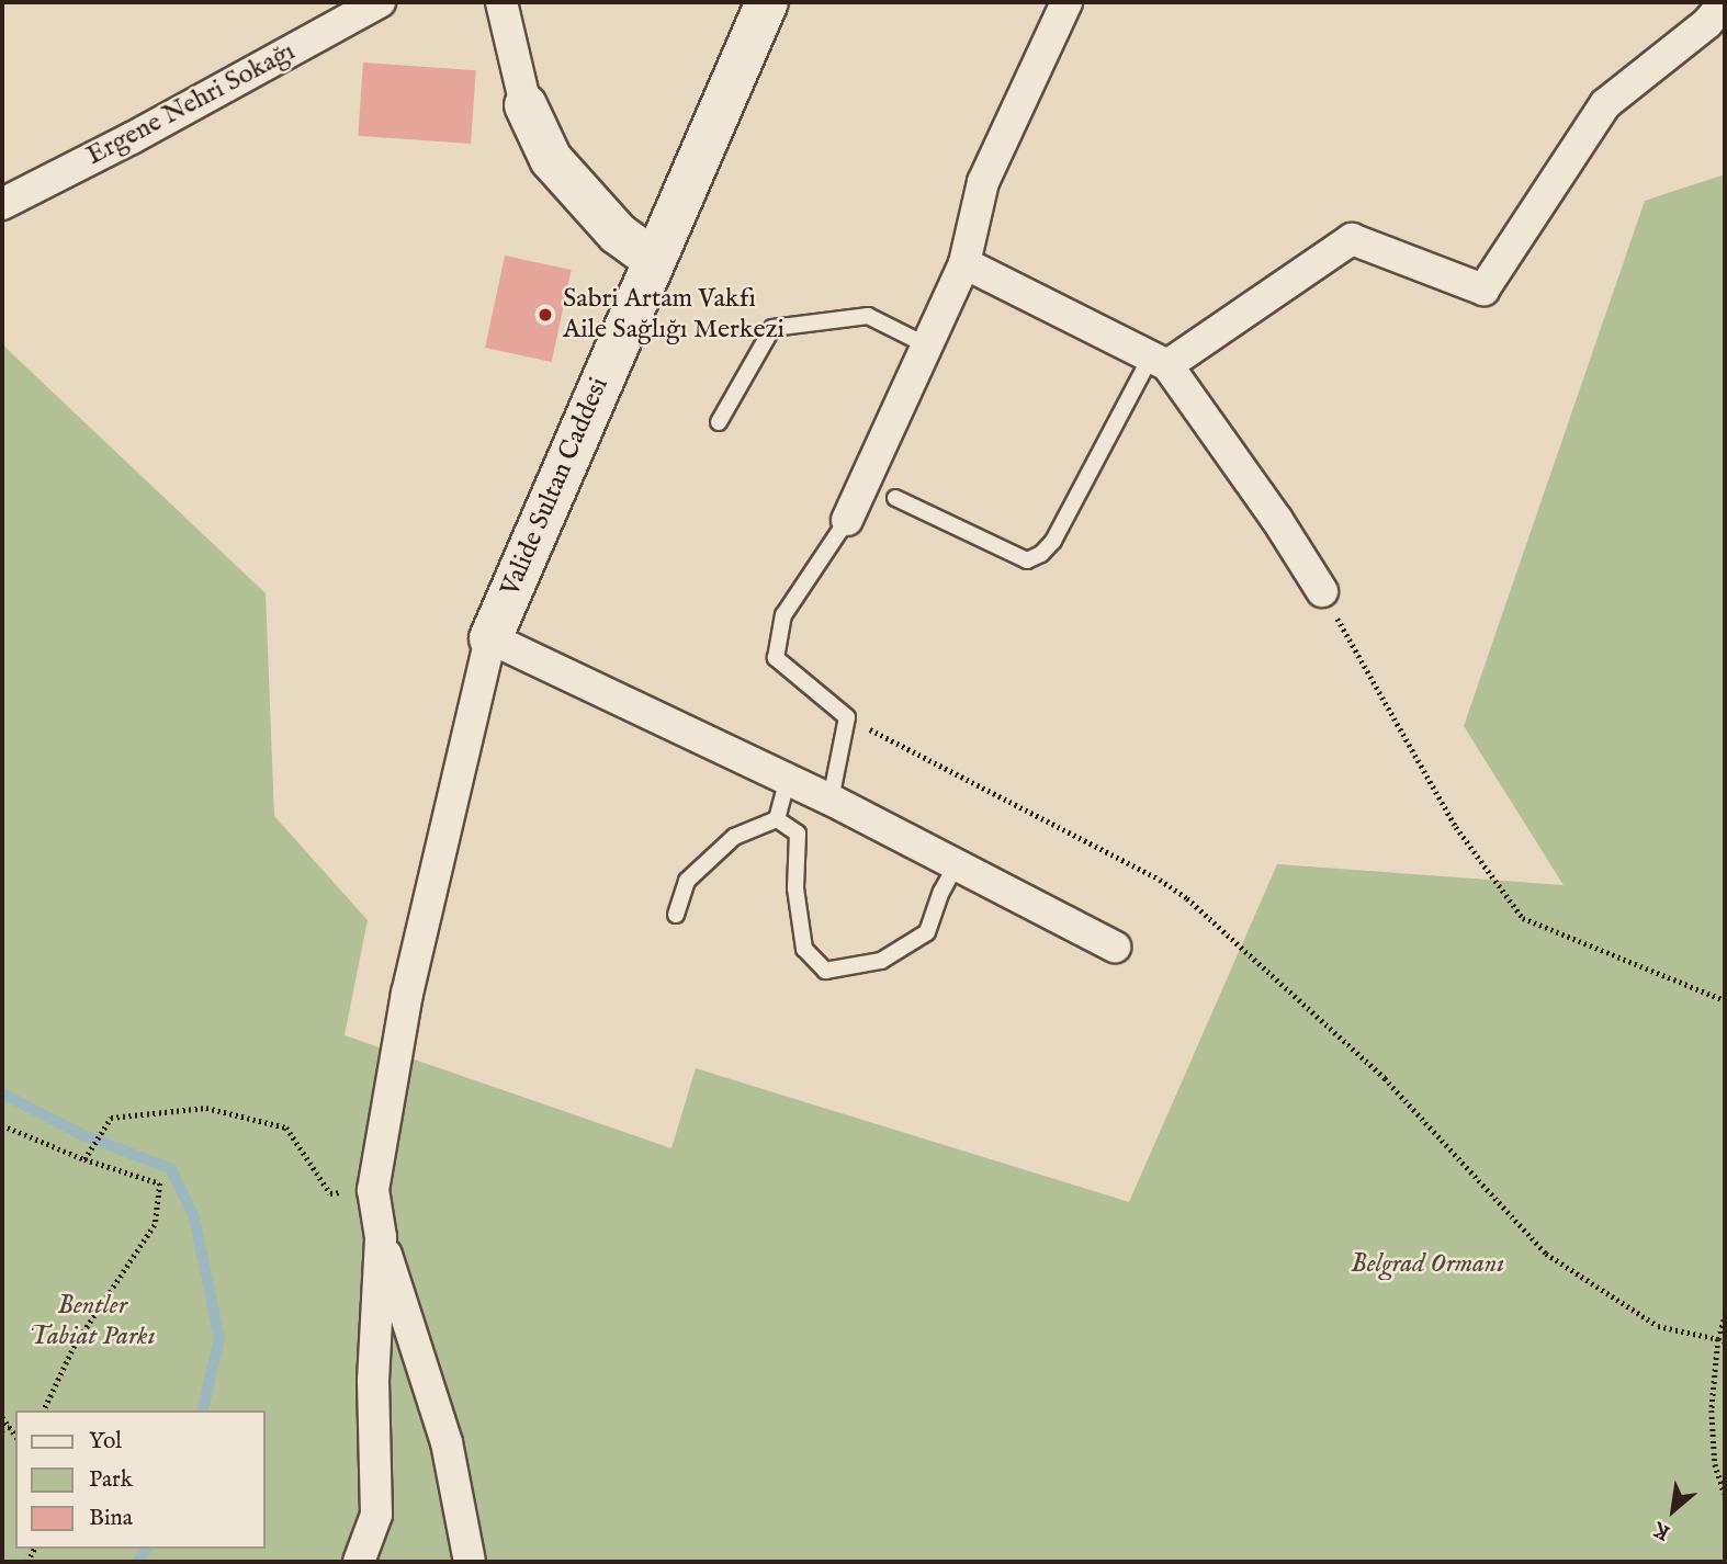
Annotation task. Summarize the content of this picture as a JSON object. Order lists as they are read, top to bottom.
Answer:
{
  "streets": {
    "street": ["Ergene Nehri Sokağı", "Valide Sultan Caddesi"]
  },
  "parks": ["Belgrad Ormanı", "Bentler Tabiat Parkı"],
  "places": ["Sabri Artam Vakfı Aile Sağlığı Merkezi"],
  "legend": ["Yol", "Park", "Bina"],
  "north": "bottom left"
}
